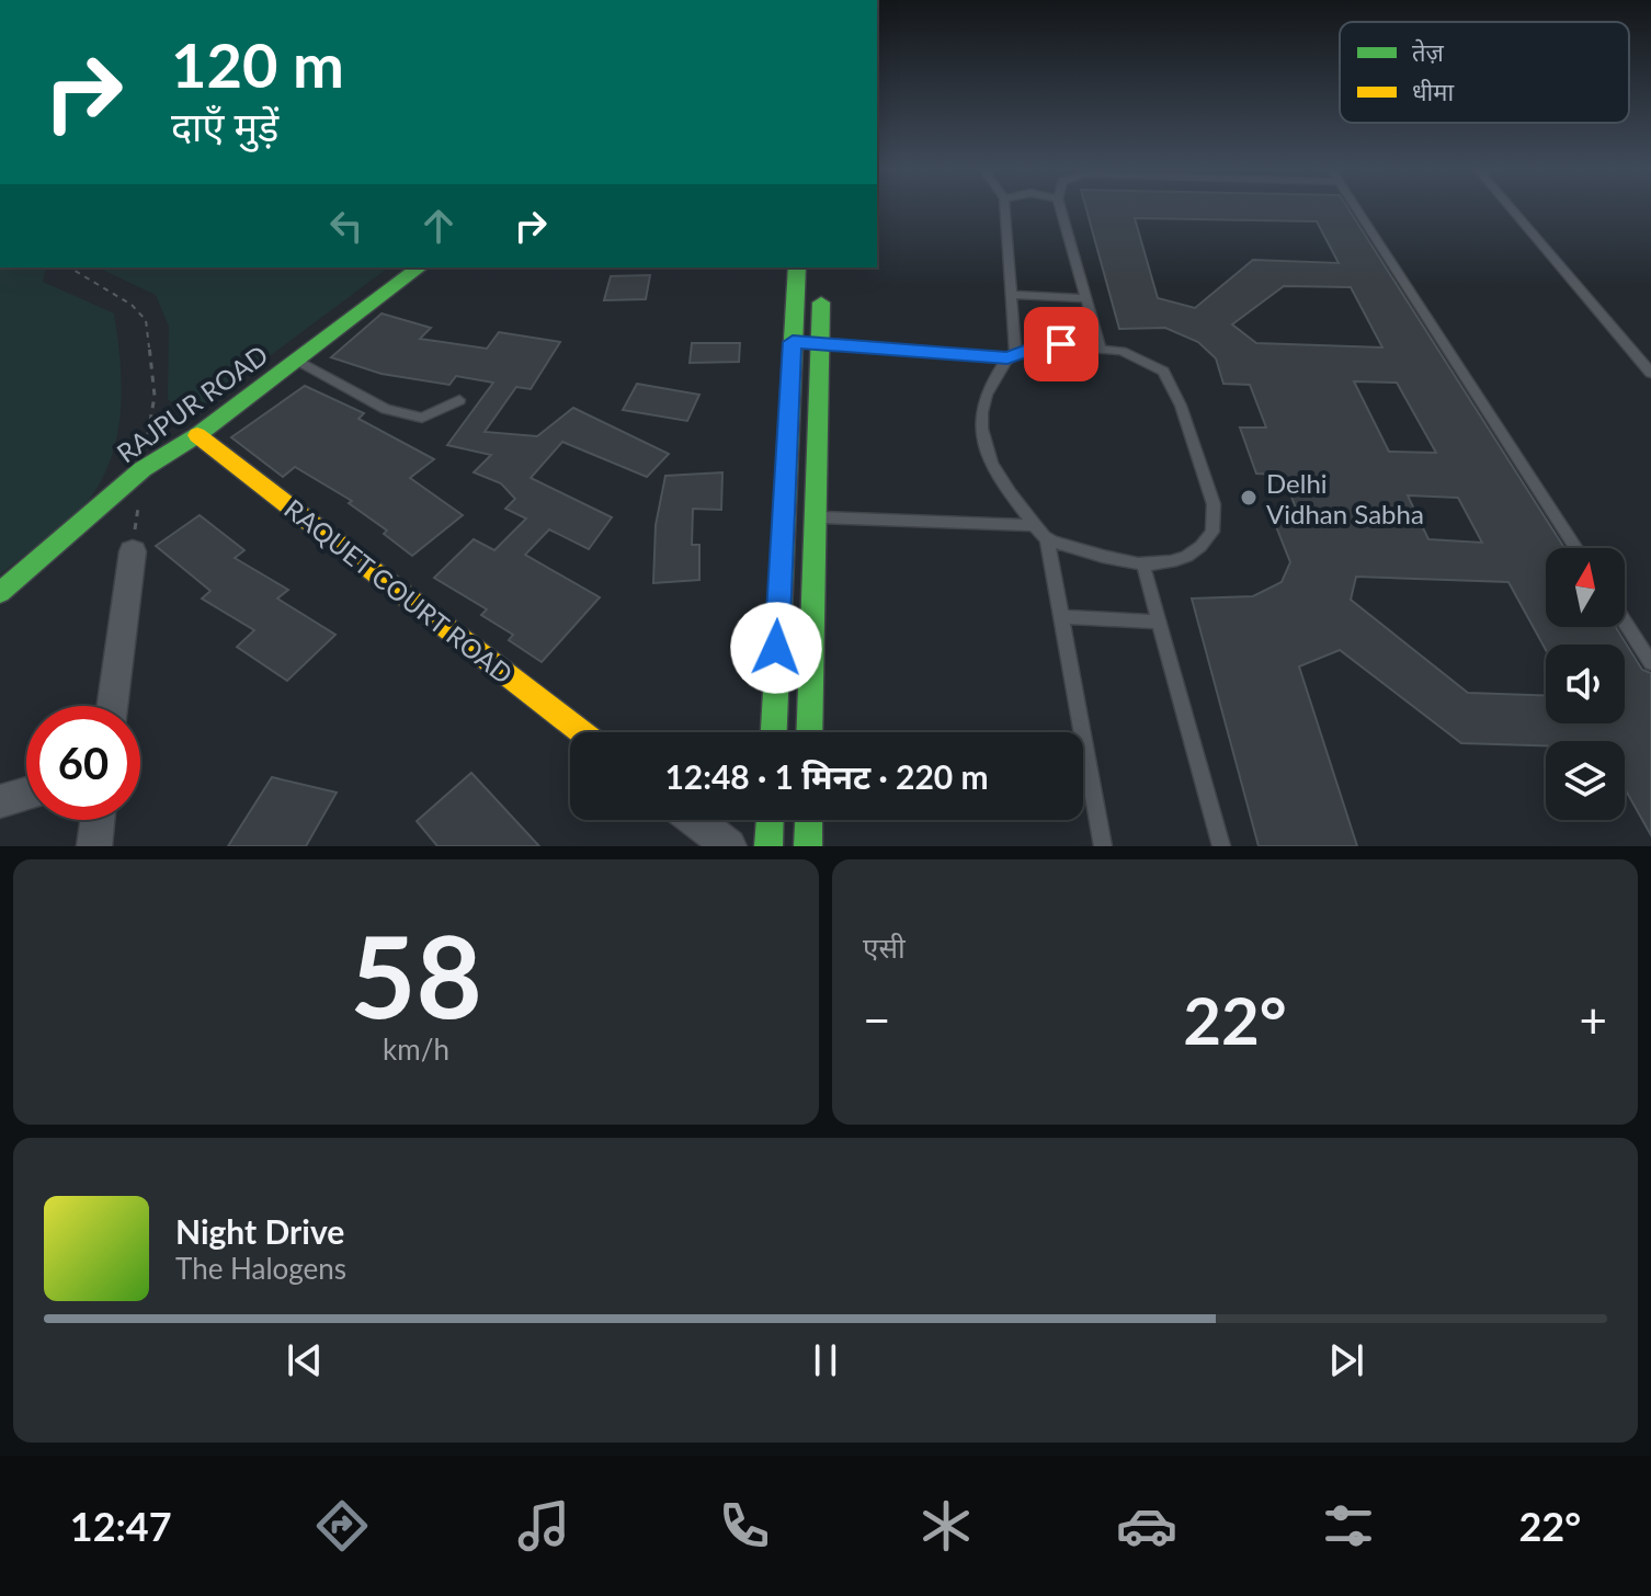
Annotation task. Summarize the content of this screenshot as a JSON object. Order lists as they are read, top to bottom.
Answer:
{
  "streets": {
    "main road": ["RAJPUR ROAD", "RAQUET COURT ROAD"]
  },
  "crossings": [
    ["RAJPUR ROAD", "RAQUET COURT ROAD"]
  ],
  "places": ["Delhi Vidhan Sabha"],
  "legend": ["तेज़", "धीमा"],
  "north": "top",
  "page": {
    "turn": ["120 m", "दाएँ मुड़ें"],
    "limit": "60",
    "trip": "12:48 · 1 मिनट · 220 m",
    "tile": [
      ["58", "km/h"],
      "एसी"
    ],
    "heat": ["−", "22°", "+"],
    "song": ["Night Drive", "The Halogens"],
    "tabs": ["12:47", "22°"]
  }
}
